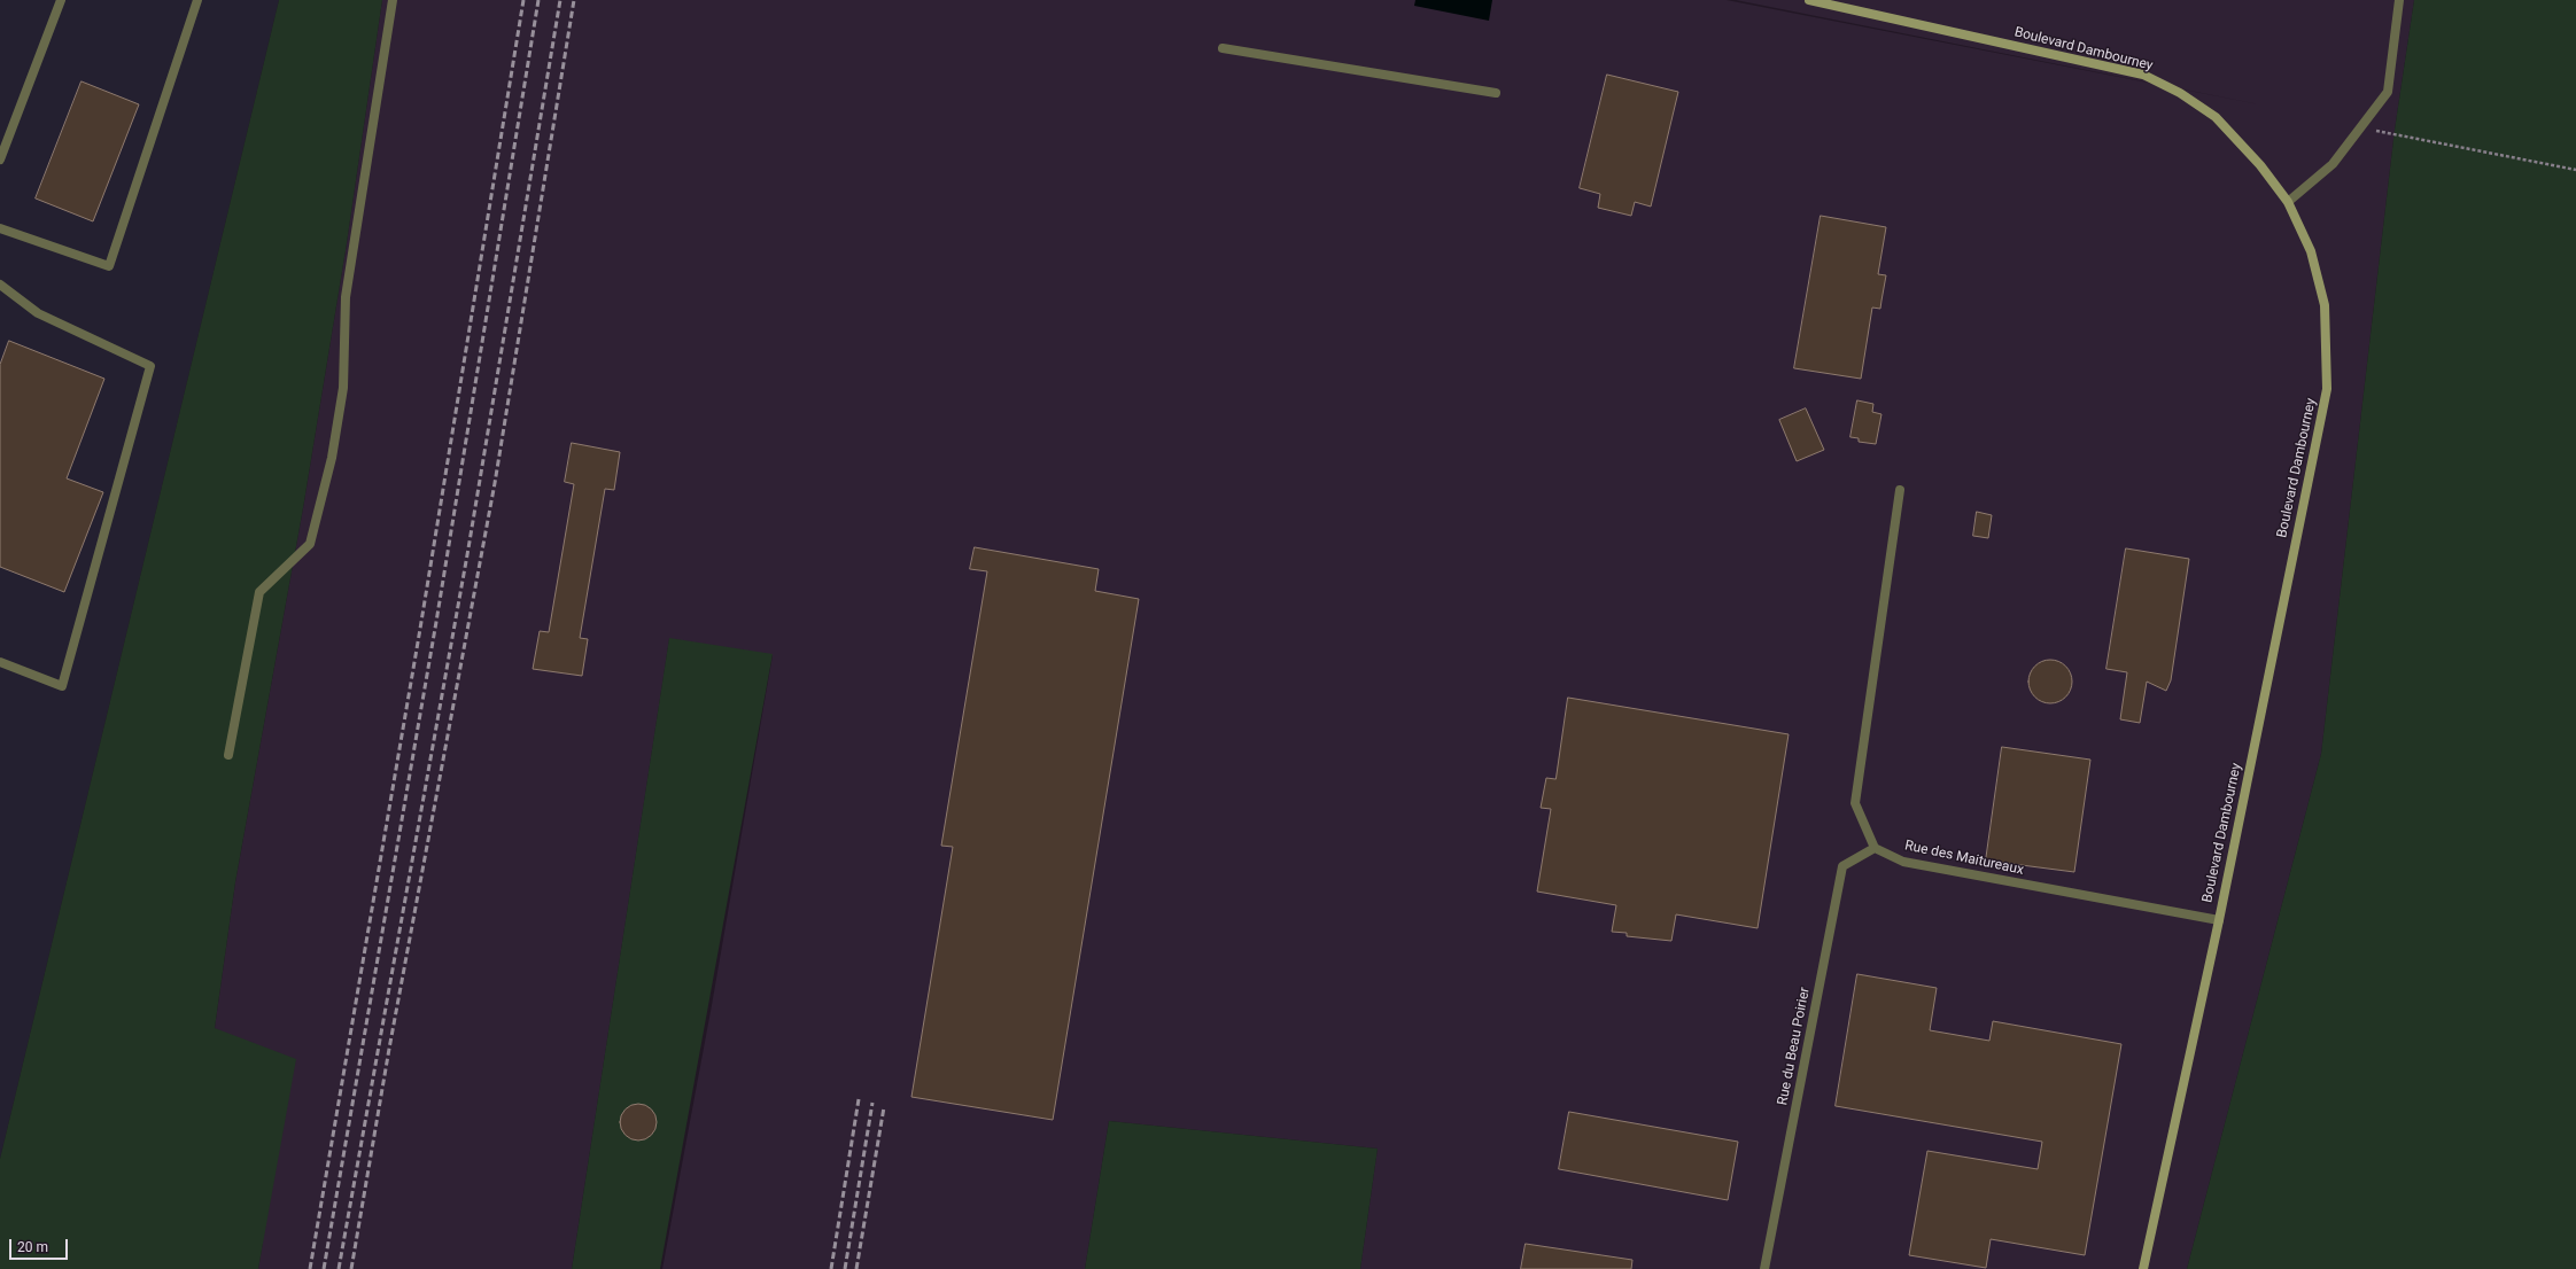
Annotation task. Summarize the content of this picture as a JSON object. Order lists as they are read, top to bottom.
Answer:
{
  "streets": {
    "street": ["Boulevard Dambourney", "Rue des Maitureaux", "Rue du Beau Poirier"]
  },
  "crossings": [
    ["Boulevard Dambourney", "Rue des Maitureaux"],
    ["Rue des Maitureaux", "Rue du Beau Poirier"]
  ],
  "scale_bar": "20 m"
}
